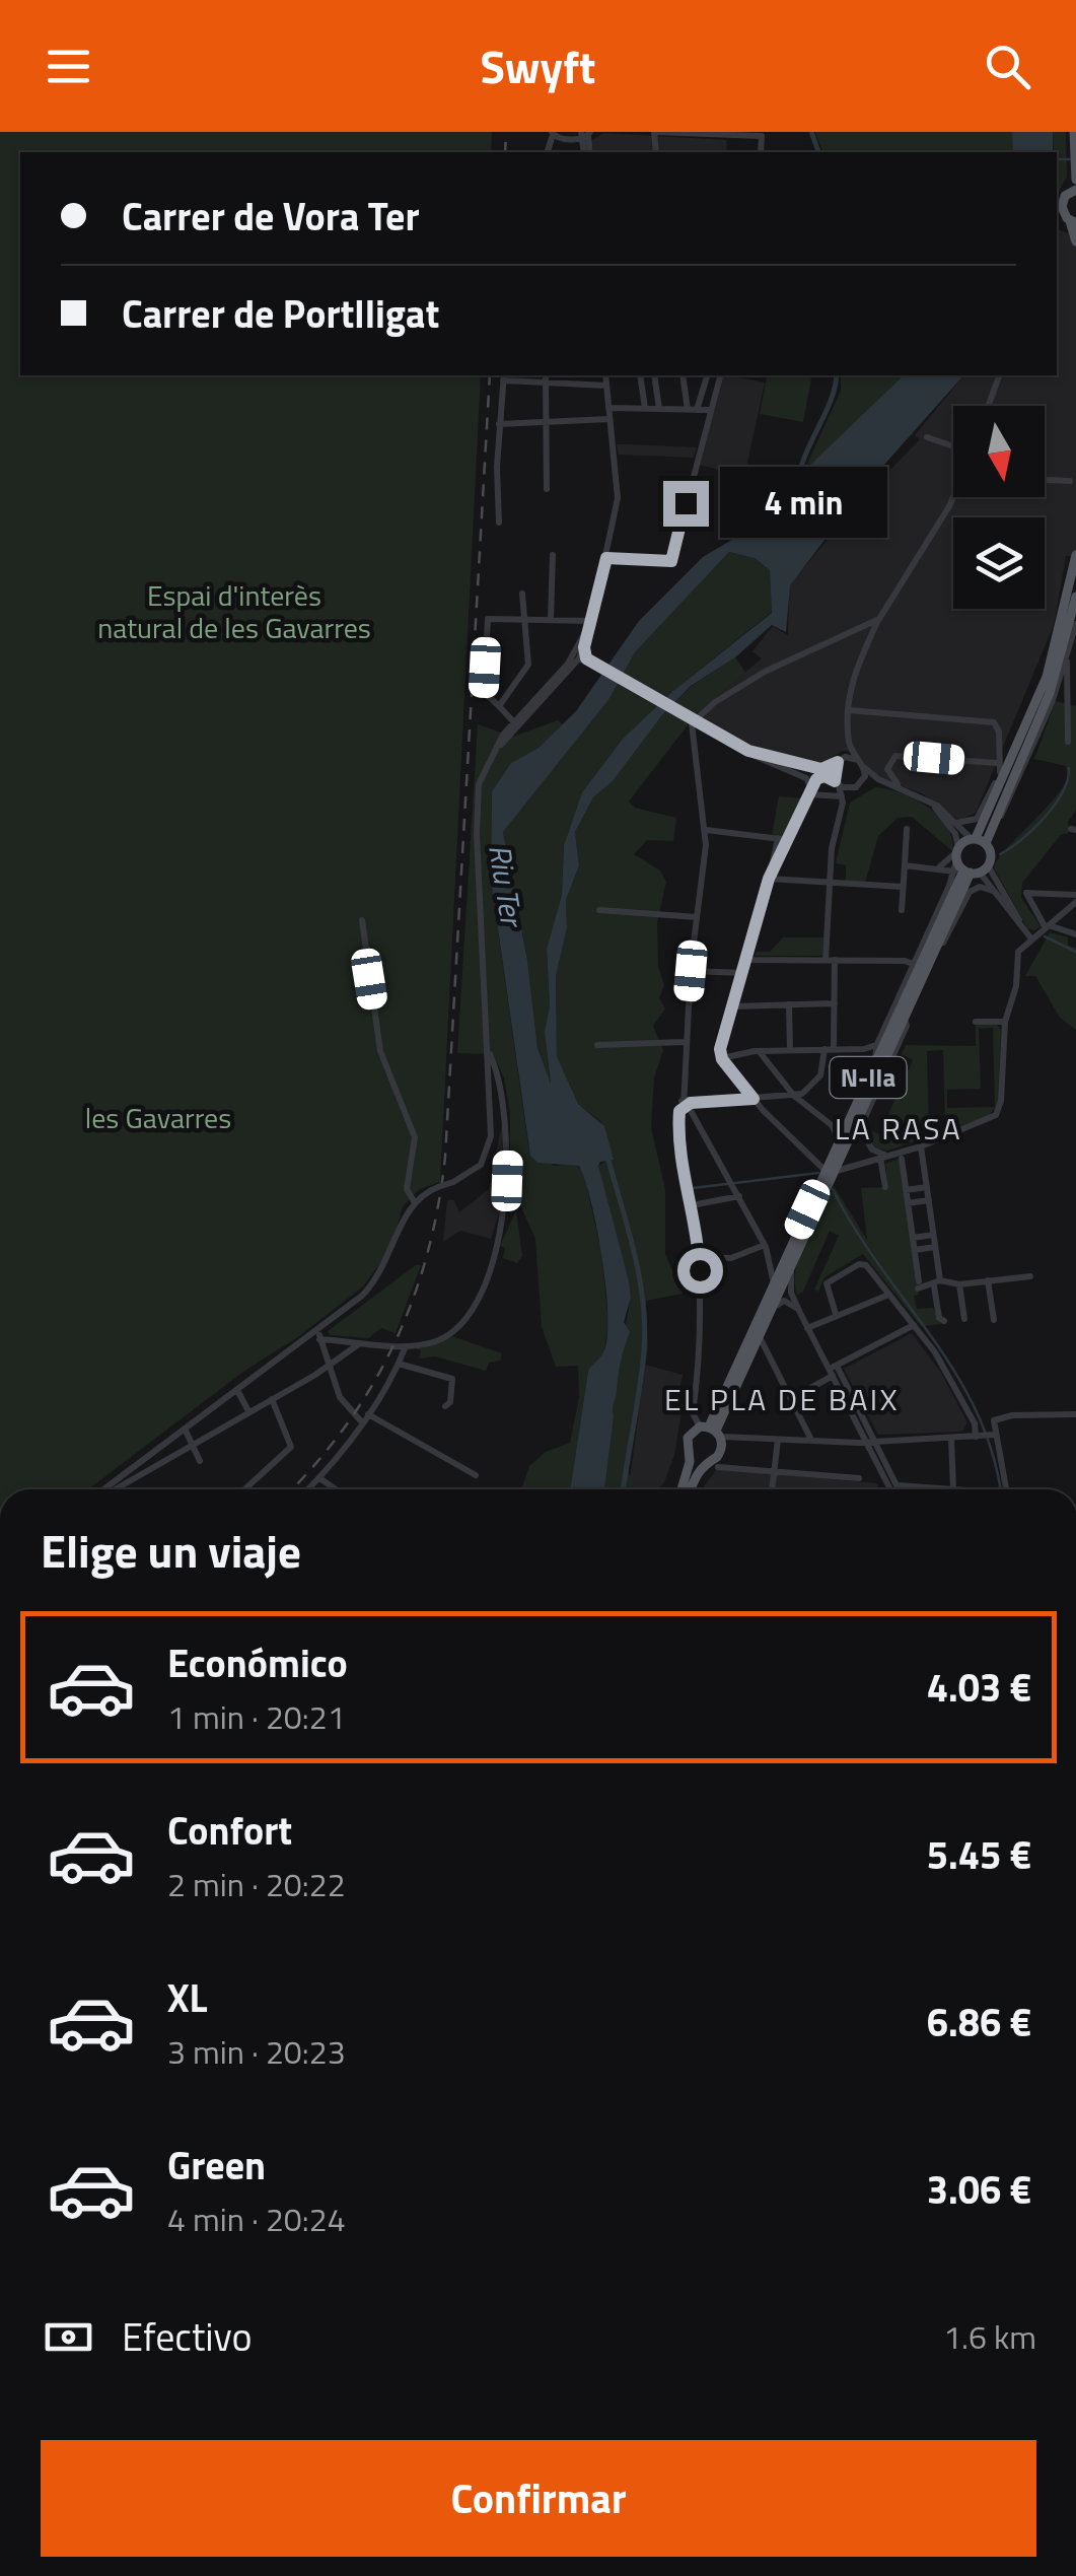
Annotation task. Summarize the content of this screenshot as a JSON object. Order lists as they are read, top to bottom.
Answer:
{
  "streets": {
    "main road": ["N-IIa"]
  },
  "districts": ["LA RASA", "EL PLA DE BAIX"],
  "water": ["Riu Ter"],
  "parks": ["Espai d'interès natural de les Gavarres", "les Gavarres"],
  "north": "bottom",
  "page": {
    "header": "Swyft",
    "banner": ["Carrer de Vora Ter", "Carrer de Portlligat"],
    "bubble": "4 min",
    "heading": "Elige un viaje",
    "list": [
      {
        "name": "Económico",
        "note": "1 min · 20:21",
        "value": "4.03 €"
      },
      {
        "name": "Confort",
        "note": "2 min · 20:22",
        "value": "5.45 €"
      },
      {
        "name": "XL",
        "note": "3 min · 20:23",
        "value": "6.86 €"
      },
      {
        "name": "Green",
        "note": "4 min · 20:24",
        "value": "3.06 €"
      }
    ],
    "pay": ["Efectivo", "1.6 km"],
    "buttons": "Confirmar"
  }
}
